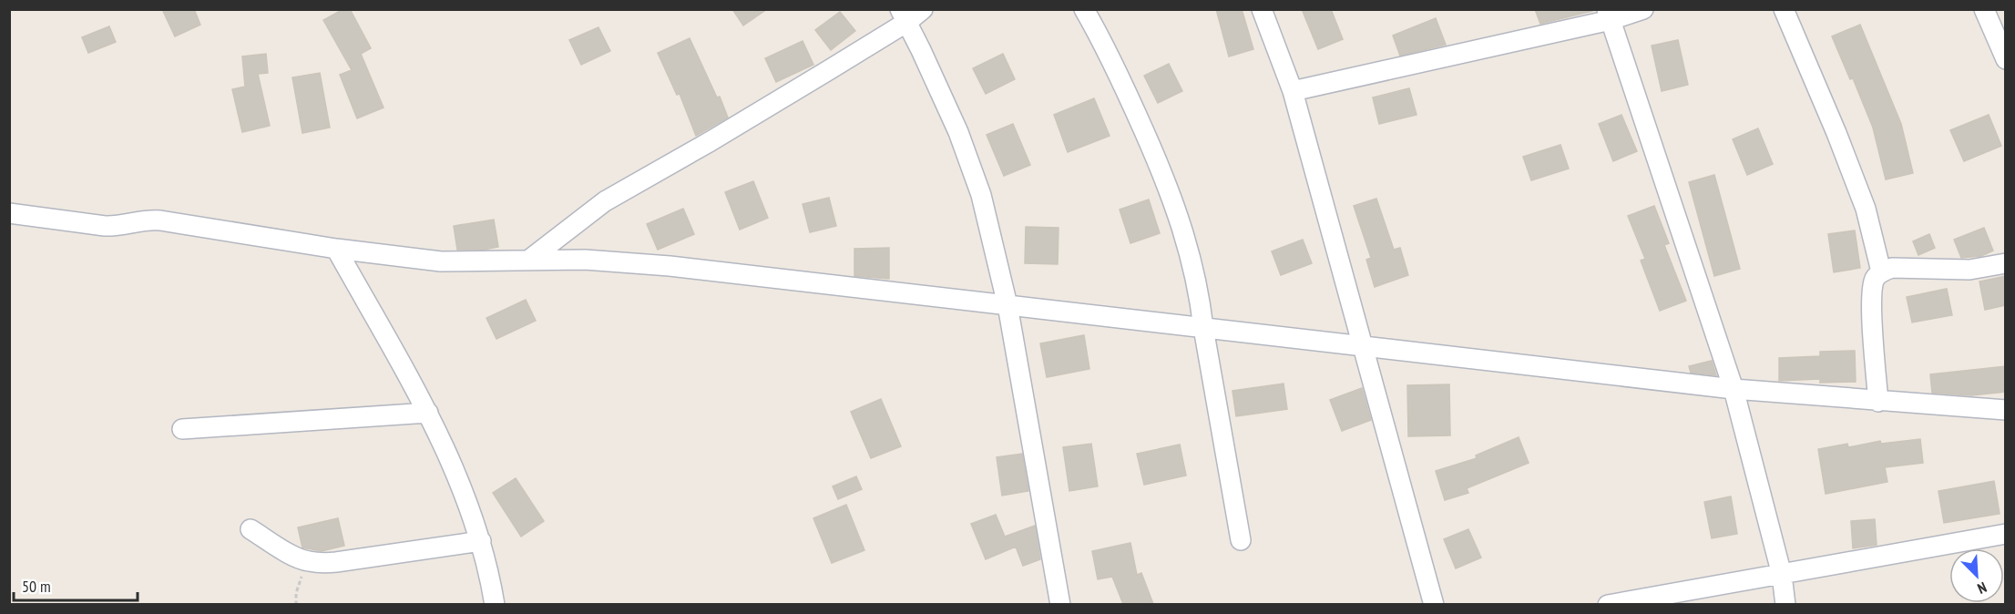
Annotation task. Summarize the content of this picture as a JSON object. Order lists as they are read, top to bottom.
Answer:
{
  "scale_bar": "50 m",
  "north": "bottom right"
}
